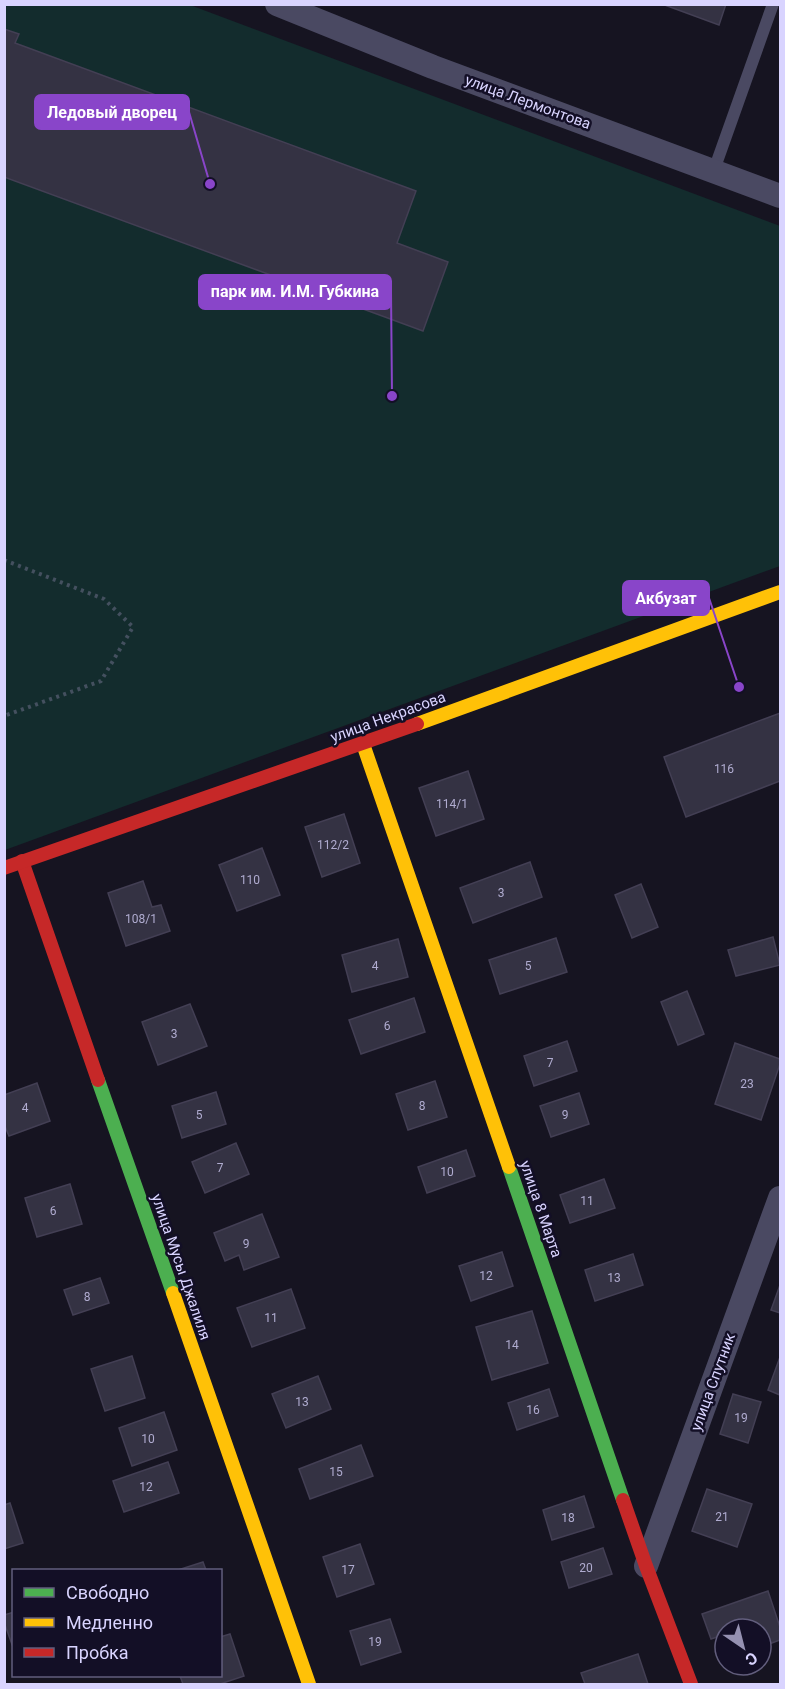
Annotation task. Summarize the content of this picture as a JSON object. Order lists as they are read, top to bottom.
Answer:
{
  "streets": {
    "street": [
      "улица Лермонтова",
      "улица Некрасова",
      "улица 8 Марта",
      "улица Мусы Джалиля",
      "улица Спутник"
    ]
  },
  "crossings": [
    ["улица Некрасова", "улица 8 Марта"],
    ["улица Некрасова", "улица Мусы Джалиля"],
    ["улица 8 Марта", "улица Спутник"]
  ],
  "places": ["Ледовый дворец", "парк им. И.М. Губкина", "Акбузат"],
  "house_numbers": [
    "116",
    "114/1",
    "112/2",
    "110",
    "3",
    "108/1",
    "4",
    "5",
    "6",
    "3",
    "7",
    "23",
    "8",
    "4",
    "5",
    "9",
    "7",
    "10",
    "11",
    "6",
    "9",
    "12",
    "13",
    "8",
    "11",
    "14",
    "13",
    "16",
    "19",
    "10",
    "15",
    "12",
    "21",
    "18",
    "20",
    "17",
    "19"
  ],
  "legend": ["Свободно", "Медленно", "Пробка"],
  "north": "bottom right"
}
